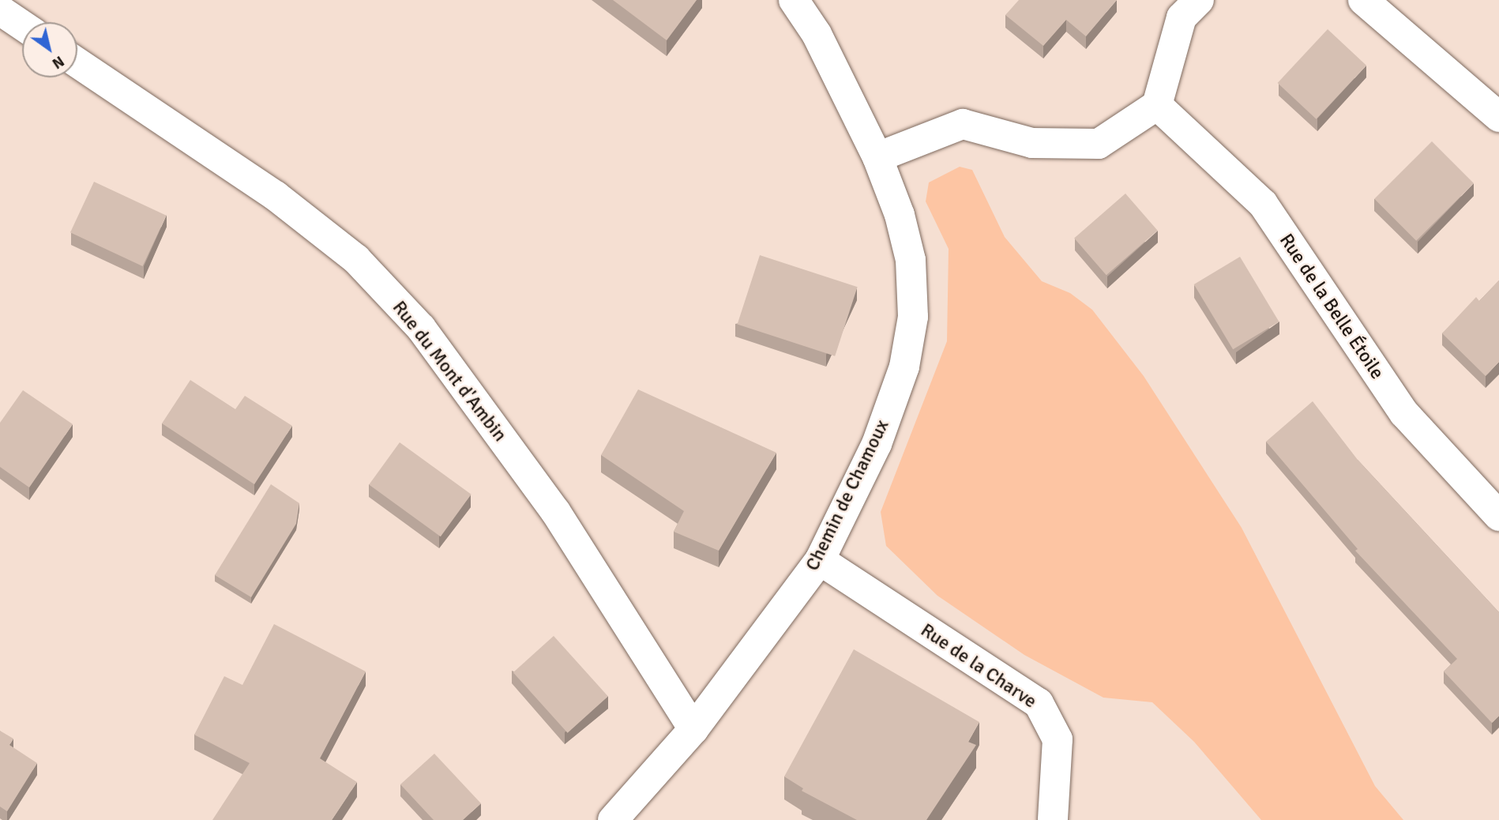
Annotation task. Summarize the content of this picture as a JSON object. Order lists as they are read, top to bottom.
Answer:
{
  "streets": {
    "street": [
      "Rue de la Belle Étoile",
      "Rue du Mont d'Ambin",
      "Chemin de Chamoux",
      "Rue de la Charve"
    ]
  },
  "crossings": [
    ["Rue du Mont d'Ambin", "Chemin de Chamoux"],
    ["Chemin de Chamoux", "Rue de la Charve"]
  ],
  "north": "bottom right"
}
